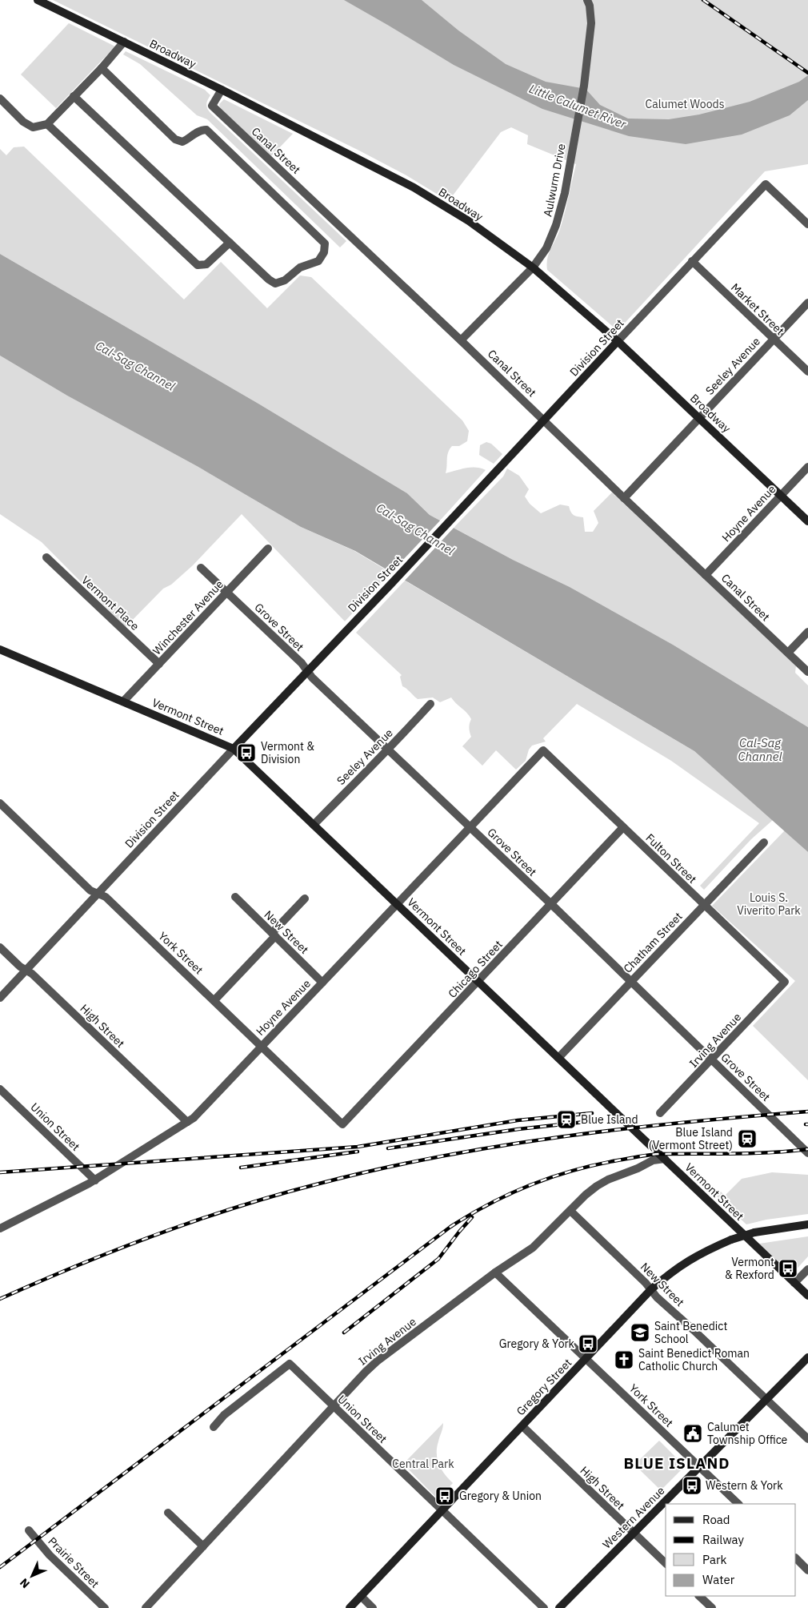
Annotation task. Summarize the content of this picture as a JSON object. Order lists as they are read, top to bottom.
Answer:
{
  "streets": {
    "street": [
      "Broadway",
      "Canal Street",
      "Aulwurm Drive",
      "Market Street",
      "Division Street",
      "Seeley Avenue",
      "Hoyne Avenue",
      "Vermont Place",
      "Winchester Avenue",
      "Grove Street",
      "Vermont Street",
      "Fulton Street",
      "New Street",
      "Chatham Street",
      "York Street",
      "Chicago Street",
      "High Street",
      "Irving Avenue",
      "Union Street",
      "Gregory Street",
      "Western Avenue",
      "Prairie Street"
    ]
  },
  "crossings": [
    ["Broadway", "Canal Street"],
    ["Broadway", "Aulwurm Drive"],
    ["Broadway", "Division Street"],
    ["Broadway", "Seeley Avenue"],
    ["Broadway", "Hoyne Avenue"],
    ["Canal Street", "Aulwurm Drive"],
    ["Canal Street", "Division Street"],
    ["Canal Street", "Seeley Avenue"],
    ["Canal Street", "Hoyne Avenue"],
    ["Market Street", "Division Street"],
    ["Market Street", "Seeley Avenue"],
    ["Division Street", "Grove Street"],
    ["Division Street", "Vermont Street"],
    ["Division Street", "York Street"],
    ["Division Street", "High Street"],
    ["Seeley Avenue", "Grove Street"],
    ["Seeley Avenue", "Vermont Street"],
    ["Hoyne Avenue", "Grove Street"],
    ["Hoyne Avenue", "Vermont Street"],
    ["Hoyne Avenue", "Fulton Street"],
    ["Hoyne Avenue", "New Street"],
    ["Hoyne Avenue", "York Street"],
    ["Hoyne Avenue", "High Street"],
    ["Hoyne Avenue", "Union Street"],
    ["Vermont Place", "Winchester Avenue"],
    ["Winchester Avenue", "Grove Street"],
    ["Winchester Avenue", "Vermont Street"],
    ["Grove Street", "Chatham Street"],
    ["Grove Street", "Chicago Street"],
    ["Grove Street", "Irving Avenue"],
    ["Vermont Street", "Chatham Street"],
    ["Vermont Street", "Chicago Street"],
    ["Vermont Street", "Irving Avenue"],
    ["Fulton Street", "Chatham Street"],
    ["Fulton Street", "Chicago Street"],
    ["Fulton Street", "Irving Avenue"],
    ["New Street", "Irving Avenue"],
    ["New Street", "Gregory Street"],
    ["New Street", "Western Avenue"],
    ["York Street", "Chicago Street"],
    ["York Street", "Irving Avenue"],
    ["York Street", "Gregory Street"],
    ["York Street", "Western Avenue"],
    ["High Street", "Gregory Street"],
    ["High Street", "Western Avenue"],
    ["Irving Avenue", "Union Street"],
    ["Union Street", "Gregory Street"]
  ],
  "districts": ["BLUE ISLAND"],
  "water": ["Little Calumet River", "Cal-Sag Channel"],
  "parks": ["Calumet Woods", "Louis S. Viverito Park", "Central Park"],
  "places": {
    "bus stop": [
      "Vermont & Division",
      "Vermont & Rexford",
      "Gregory & York",
      "Western & York",
      "Gregory & Union"
    ],
    "station": ["Blue Island", "Blue Island (Vermont Street)"],
    "school or university": ["Saint Benedict School"],
    "church": ["Saint Benedict Roman Catholic Church"],
    "public building": ["Calumet Township Office"]
  },
  "legend": [
    "Road",
    "Railway",
    "Park",
    "Water"
  ],
  "north": "bottom left"
}
